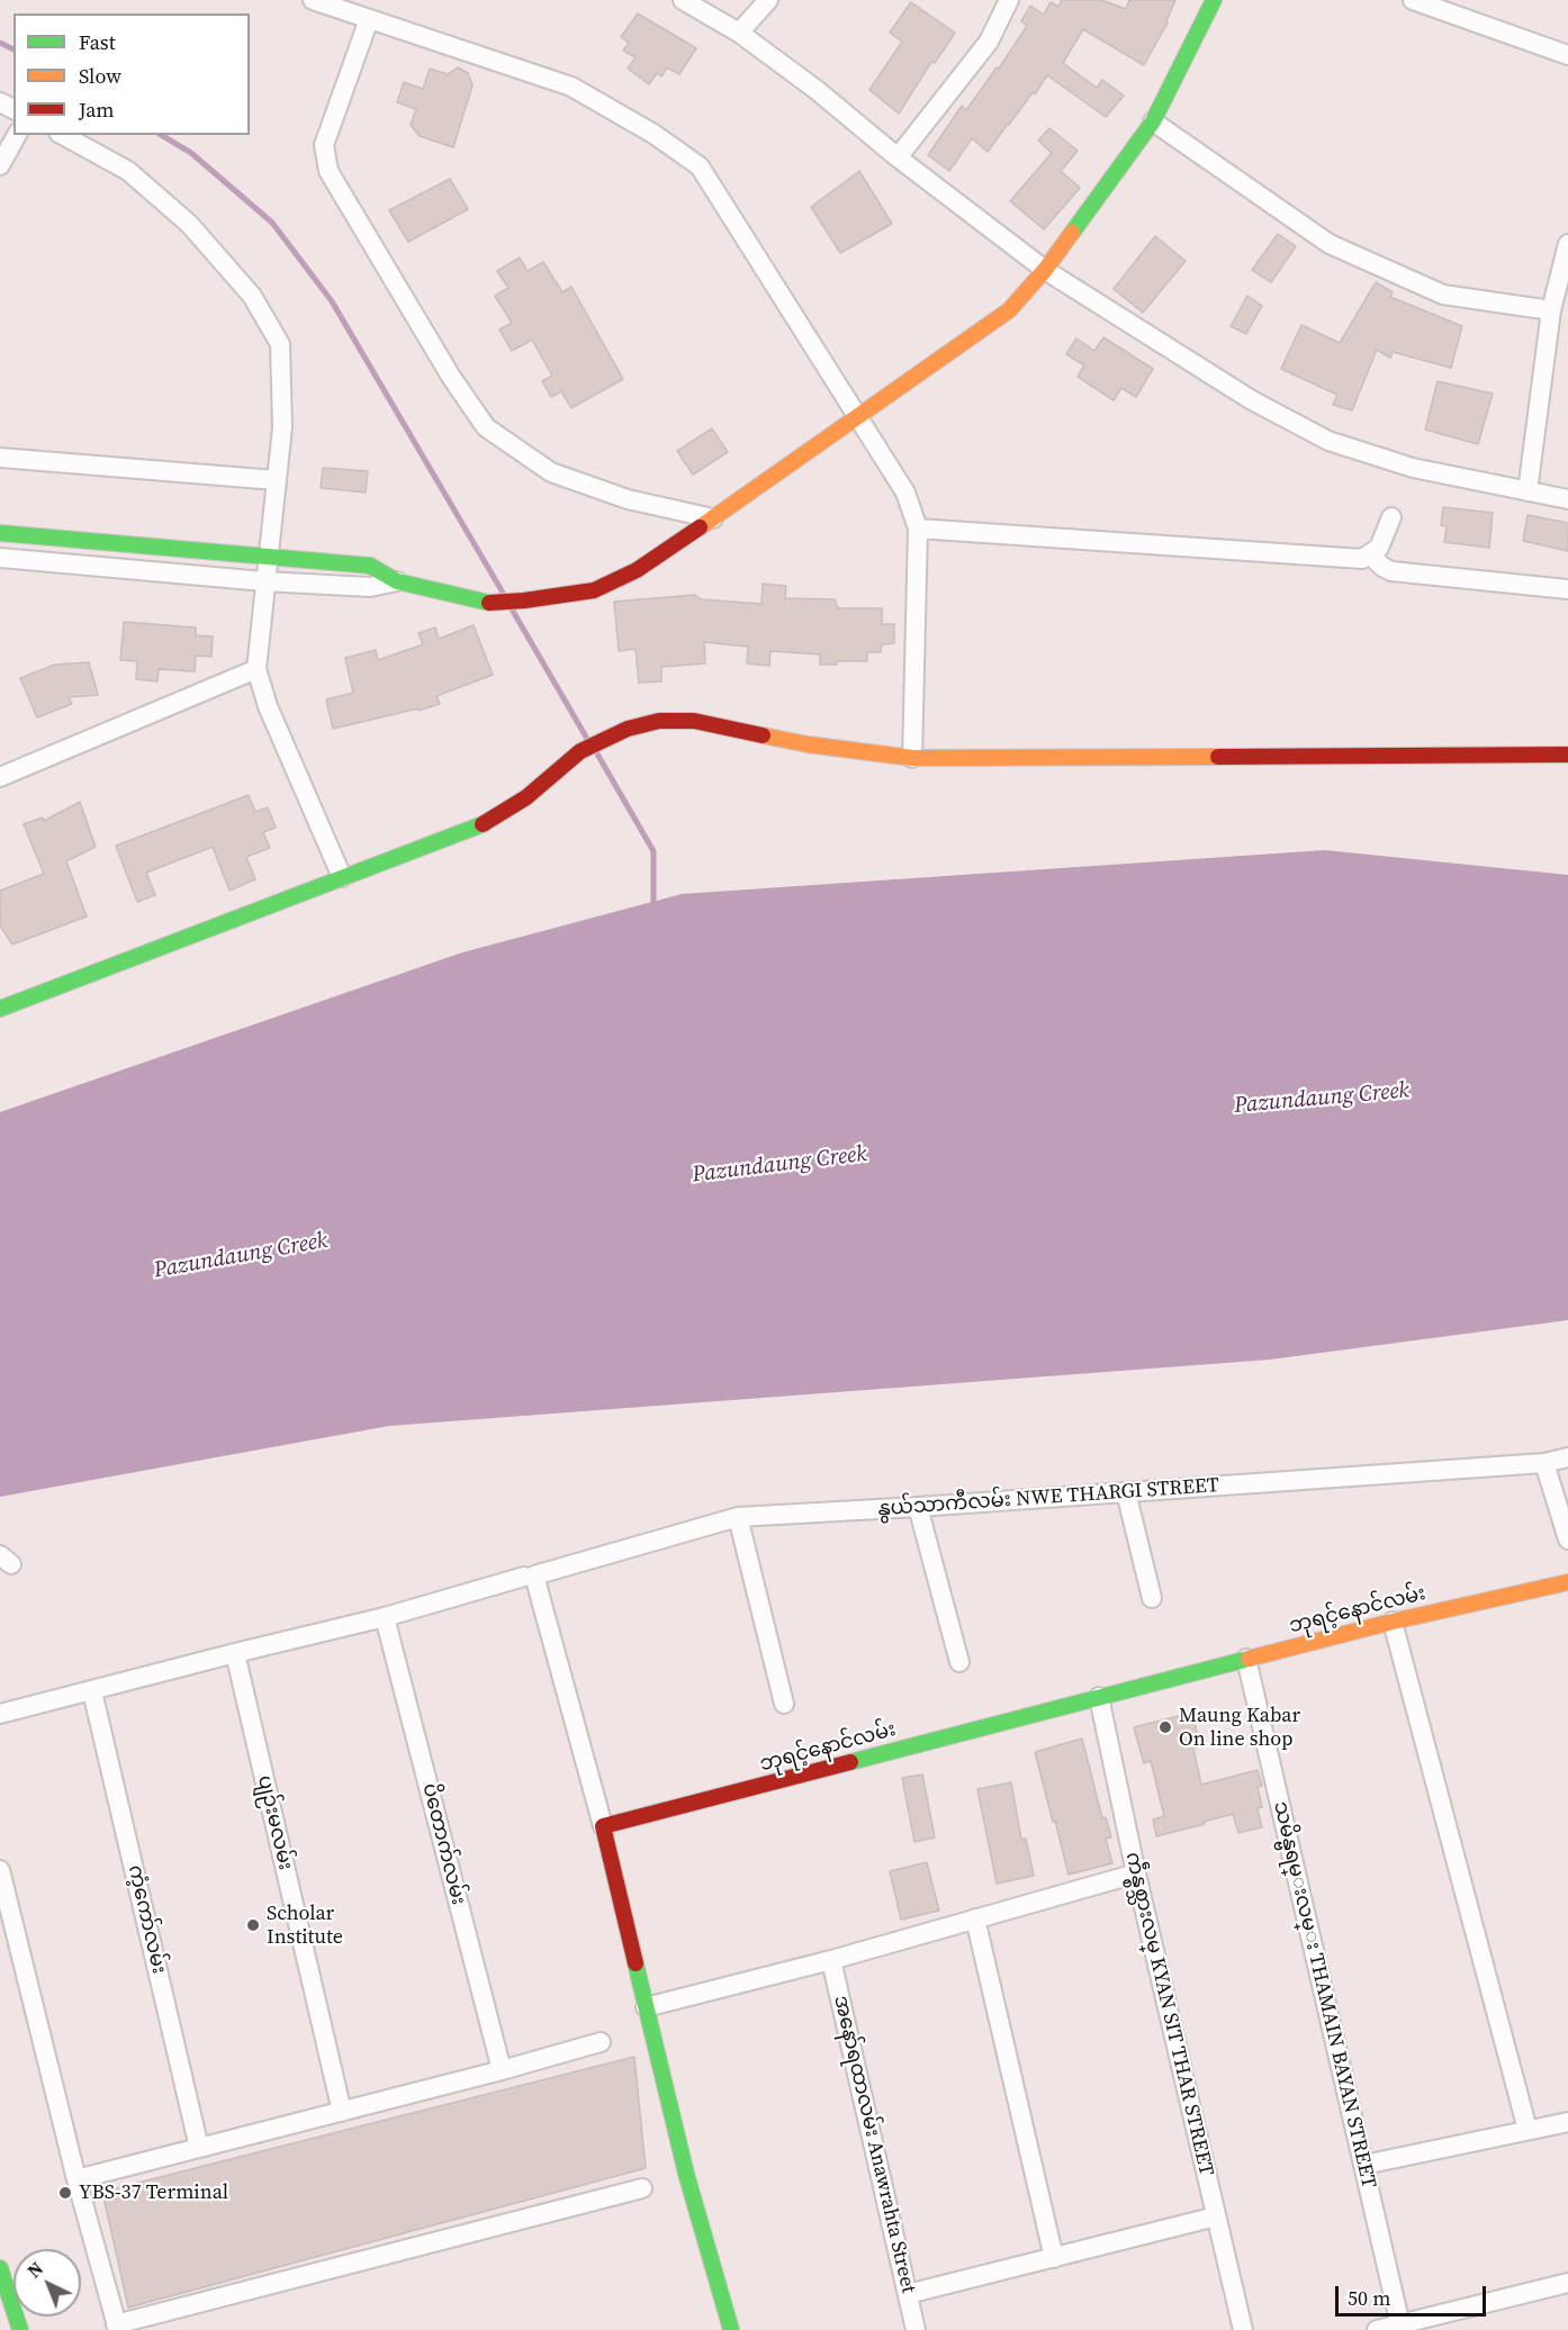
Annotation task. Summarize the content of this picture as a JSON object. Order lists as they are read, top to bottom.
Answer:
{
  "streets": {
    "street": [
      "နွယ်သာကီလမ်း NWE THARGI STREET",
      "ဘုရင့်နောင်လမ်း",
      "ပျဉ်းမလမ်း",
      "ပိတောက်လမ်း",
      "ကံ့ကော်လမ်း",
      "သမိန္ဗရမ္းလမ္း THAMAIN BAYAN STREET",
      "ကဵန္စစ္သားလမ္ KYAN SIT THAR STREET",
      "အနော်ရထာလမ်း Anawrahta Street"
    ]
  },
  "crossings": [
    ["နွယ်သာကီလမ်း NWE THARGI STREET", "ပျဉ်းမလမ်း"],
    ["နွယ်သာကီလမ်း NWE THARGI STREET", "ပိတောက်လမ်း"],
    ["နွယ်သာကီလမ်း NWE THARGI STREET", "ကံ့ကော်လမ်း"],
    ["ဘုရင့်နောင်လမ်း", "သမိန္ဗရမ္းလမ္း THAMAIN BAYAN STREET"],
    ["ဘုရင့်နောင်လမ်း", "ကဵန္စစ္သားလမ္ KYAN SIT THAR STREET"]
  ],
  "water": ["Pazundaung Creek"],
  "places": ["Maung Kabar On line shop", "Scholar Institute", "YBS-37 Terminal"],
  "legend": ["Fast", "Slow", "Jam"],
  "scale_bar": "50 m",
  "north": "top left"
}
